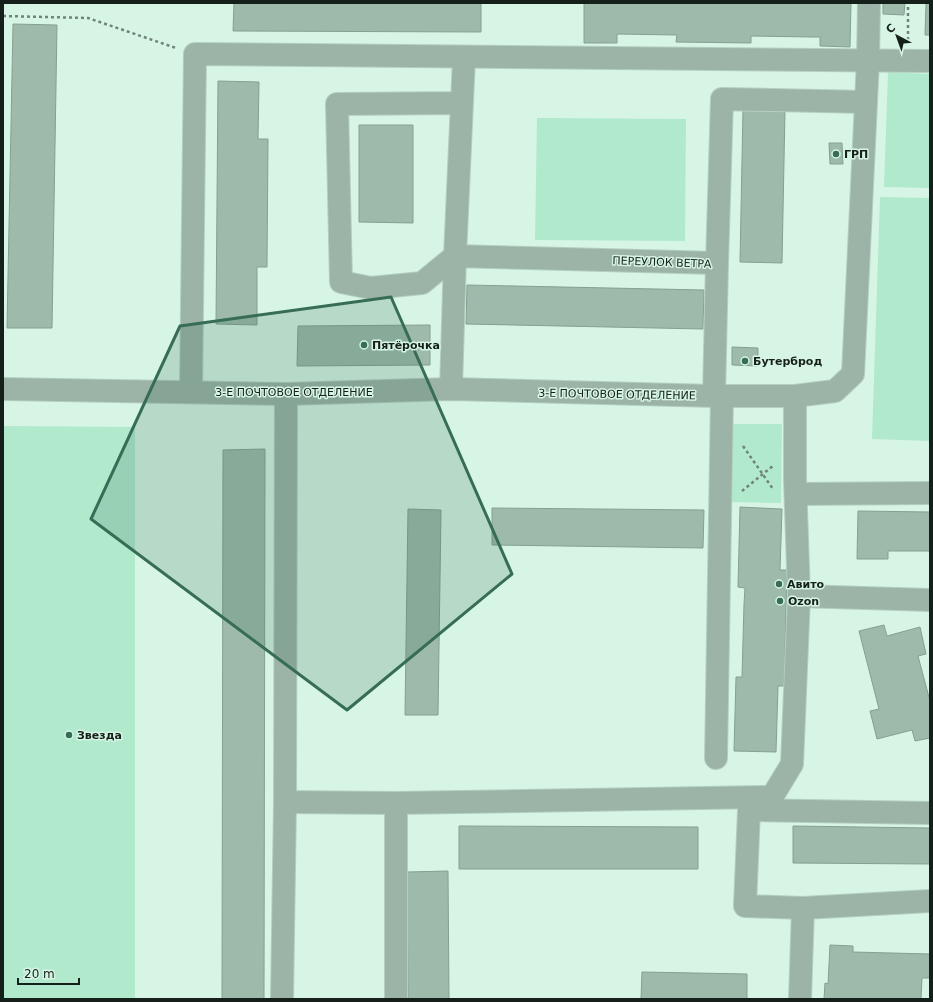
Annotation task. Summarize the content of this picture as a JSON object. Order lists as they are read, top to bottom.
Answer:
{
  "streets": {
    "street": ["ПЕРЕУЛОК ВЕТРА", "3-Е ПОЧТОВОЕ ОТДЕЛЕНИЕ"]
  },
  "crossings": [
    ["ПЕРЕУЛОК ВЕТРА", "3-Е ПОЧТОВОЕ ОТДЕЛЕНИЕ"]
  ],
  "places": [
    "ГРП",
    "Пятёрочка",
    "Бутерброд",
    "Авито",
    "Ozon",
    "Звезда"
  ],
  "scale_bar": "20 m",
  "north": "top left"
}
